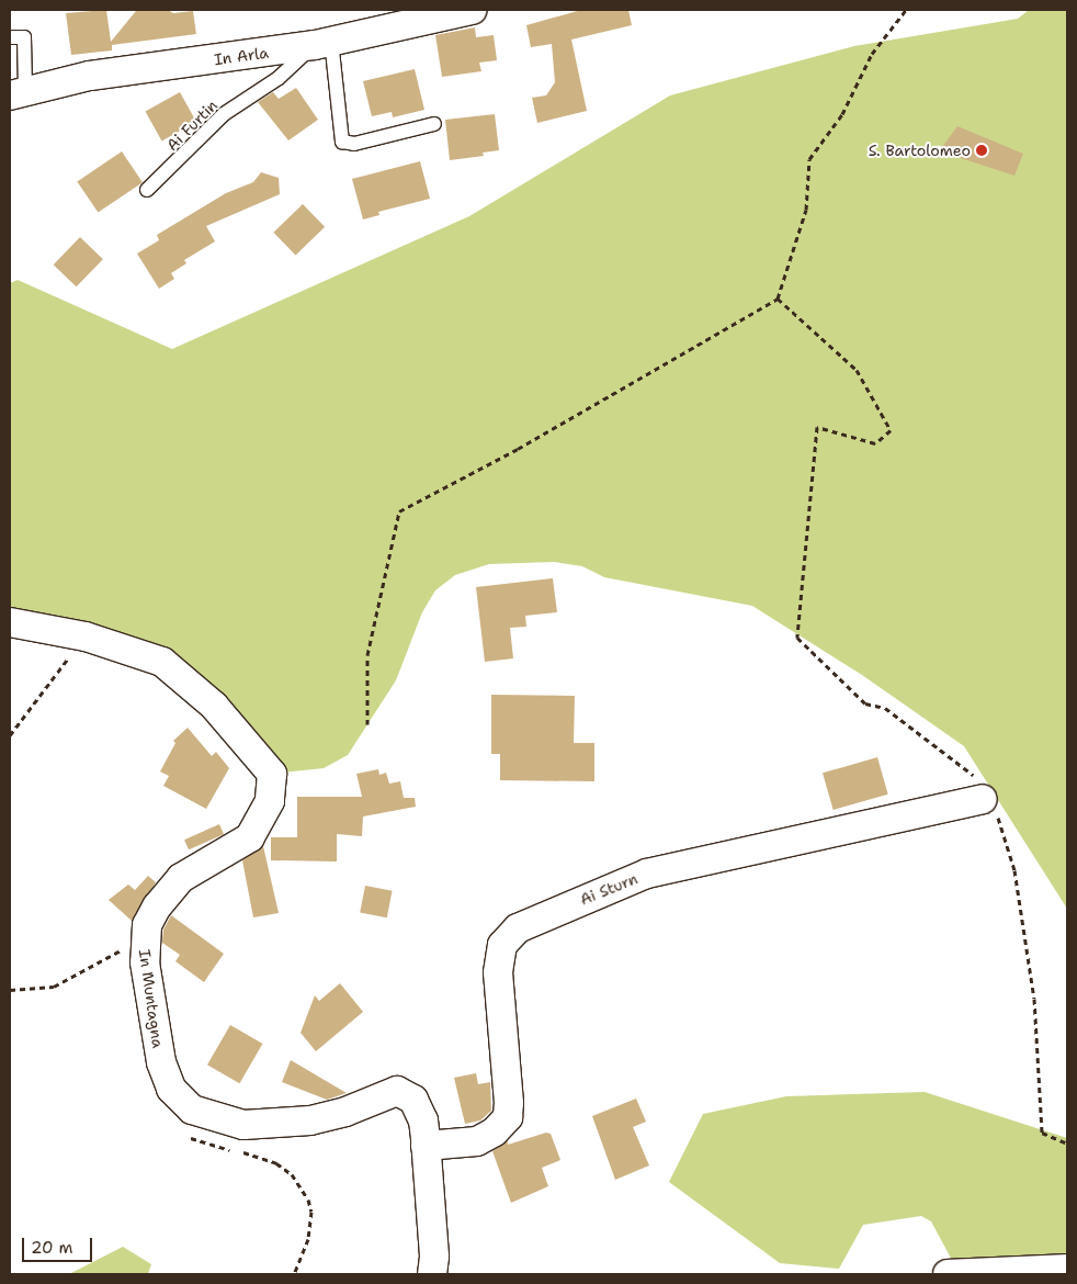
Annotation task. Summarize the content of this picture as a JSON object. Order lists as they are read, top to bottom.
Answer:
{
  "streets": {
    "street": ["In Arla", "Ai Sturn", "In Muntagna"],
    "lane": ["Ai Furtin"]
  },
  "crossings": [
    ["In Arla", "Ai Furtin"],
    ["Ai Sturn", "In Muntagna"]
  ],
  "places": ["S. Bartolomeo"],
  "scale_bar": "20 m"
}
